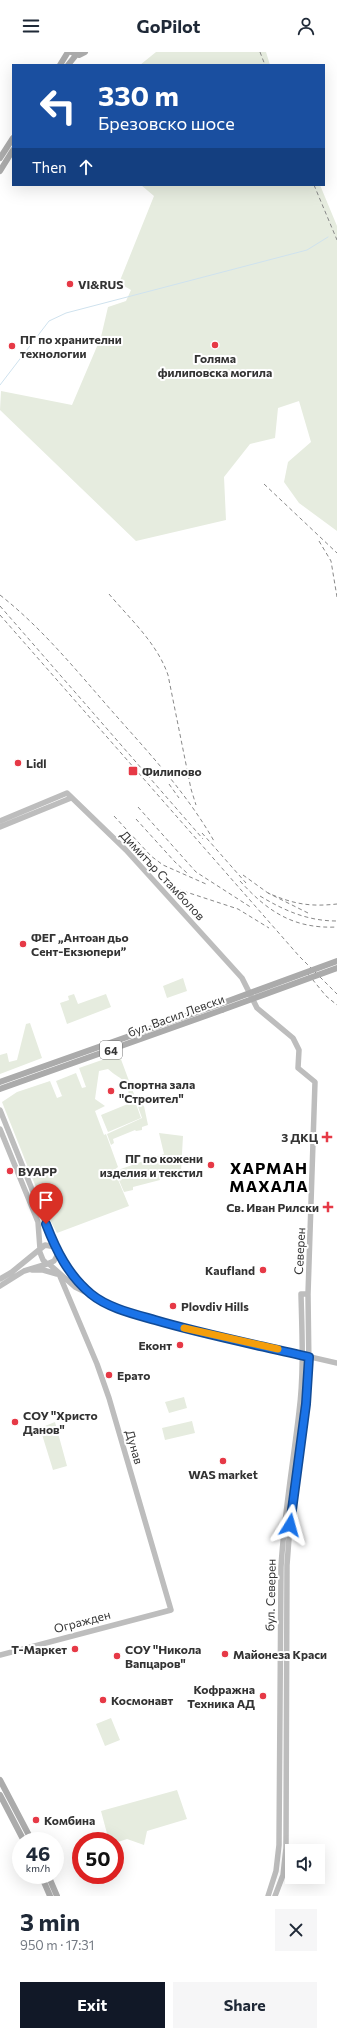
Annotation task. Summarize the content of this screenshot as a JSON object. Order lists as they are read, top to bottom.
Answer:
{
  "streets": {
    "main road": [
      "Димитър Стамболов",
      "бул. Васил Левски",
      "64",
      "Северен",
      "Дунав",
      "бул. Северен",
      "Огражден"
    ]
  },
  "crossings": [
    ["Димитър Стамболов", "Северен"],
    ["Северен", "бул. Северен"],
    ["Дунав", "Огражден"]
  ],
  "districts": ["ХАРМАН МАХАЛА"],
  "places": {
    "other": [
      "VI&RUS",
      "Голяма филиповска могила",
      "ПГ по хранителни технологии",
      "Lidl",
      "ФЕГ „Антоан дьо Сент-Екзюпери”",
      "Спортна зала \"Строител\"",
      "ПГ по кожени изделия и текстил",
      "ВУАРР",
      "Kaufland",
      "Plovdiv Hills",
      "Еконт",
      "Ерато",
      "СОУ \"Христо Данов\"",
      "WAS market",
      "Т-Маркет",
      "Майонеза Краси",
      "СОУ \"Никола Вапцаров\"",
      "Кофражна Техника АД",
      "Космонавт",
      "Комбина"
    ],
    "transit": ["Филипово"],
    "health": ["3 ДКЦ", "Св. Иван Рилски"]
  },
  "page": {
    "header": "GoPilot",
    "turn": ["330 m", "Брезовско шосе"],
    "then": "Then",
    "speed": "46 km/h",
    "limit": "50",
    "heading": ["3 min", "950 m · 17:31"],
    "buttons": ["Exit", "Share"]
  }
}
